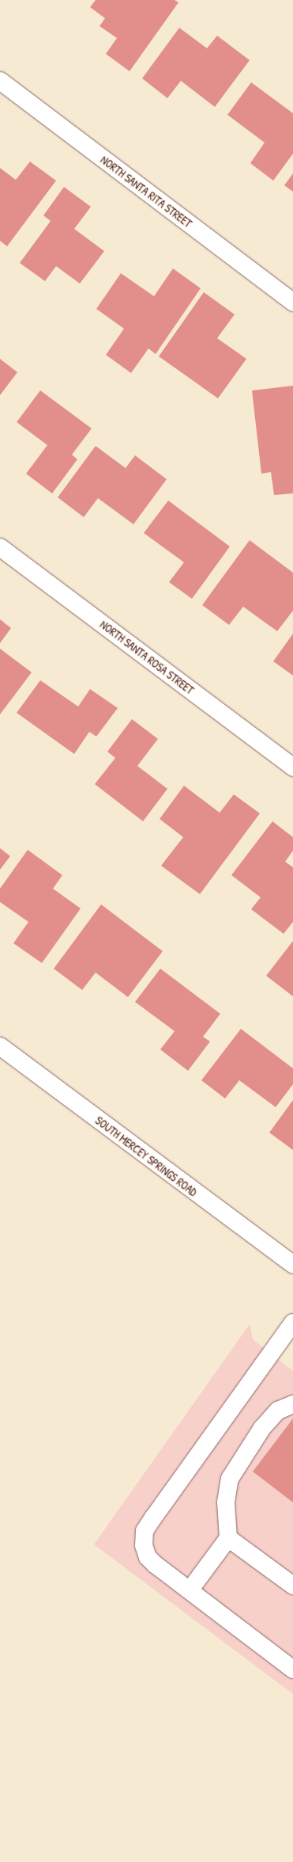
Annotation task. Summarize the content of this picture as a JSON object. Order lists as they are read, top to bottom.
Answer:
{
  "streets": {
    "street": ["NORTH SANTA RITA STREET", "NORTH SANTA ROSA STREET", "SOUTH MERCEY SPRINGS ROAD"]
  }
}
